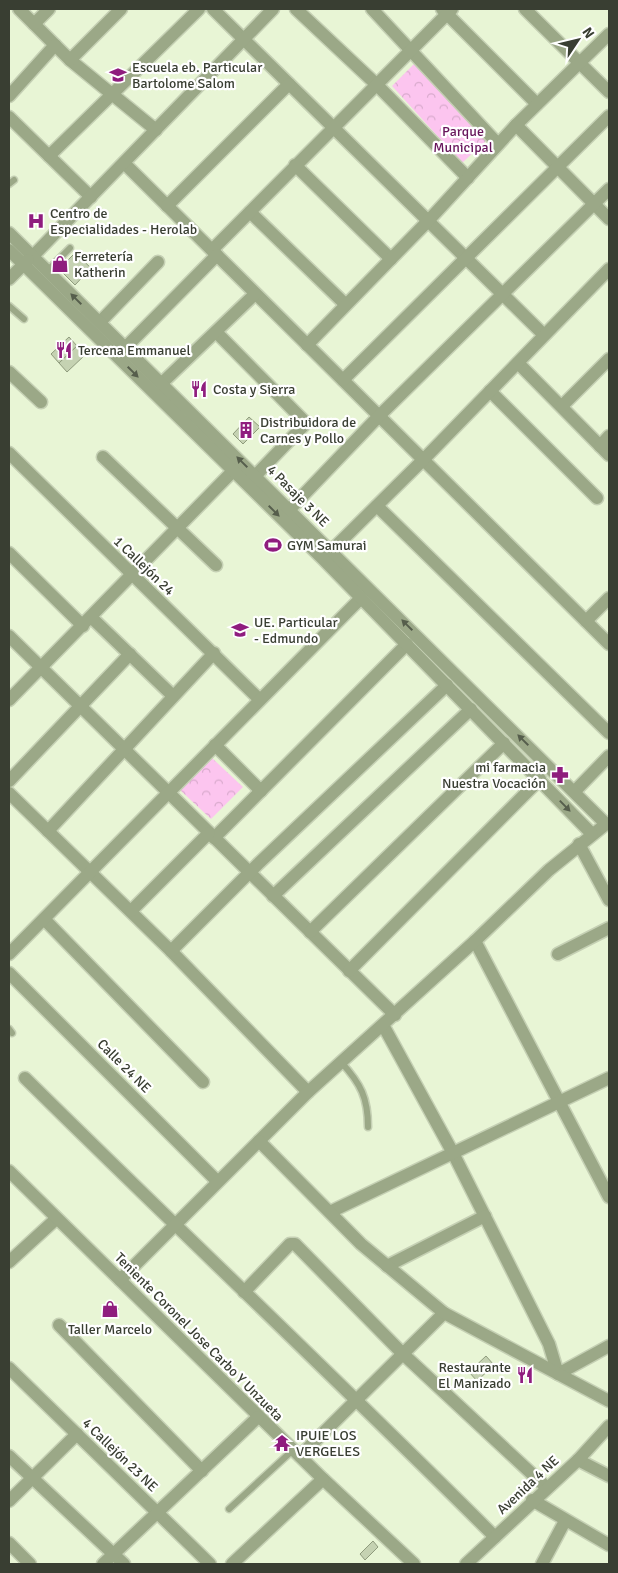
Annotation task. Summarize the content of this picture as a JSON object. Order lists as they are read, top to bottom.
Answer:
{
  "streets": {
    "street": [
      "4 Pasaje 3 NE",
      "1 Callejón 24",
      "Calle 24 NE",
      "Teniente Coronel Jose Carbo Y Unzueta",
      "4 Callejón 23 NE",
      "Avenida 4 NE"
    ]
  },
  "parks": ["Parque Municipal"],
  "places": {
    "school or university": ["Escuela eb. Particular Bartolome Salom", "UE. Particular - Edmundo"],
    "hospital": ["Centro de Especialidades - Herolab"],
    "shop": ["Ferretería Katherin", "Taller Marcelo"],
    "restaurant": ["Tercena Emmanuel", "Costa y Sierra", "Restaurante El Manizado"],
    "building": ["Distribuidora de Carnes y Pollo"],
    "sports": ["GYM Samurai"],
    "pharmacy": ["mi farmacia Nuestra Vocación"],
    "temple": ["IPUIE LOS VERGELES"]
  },
  "north": "top right"
}
